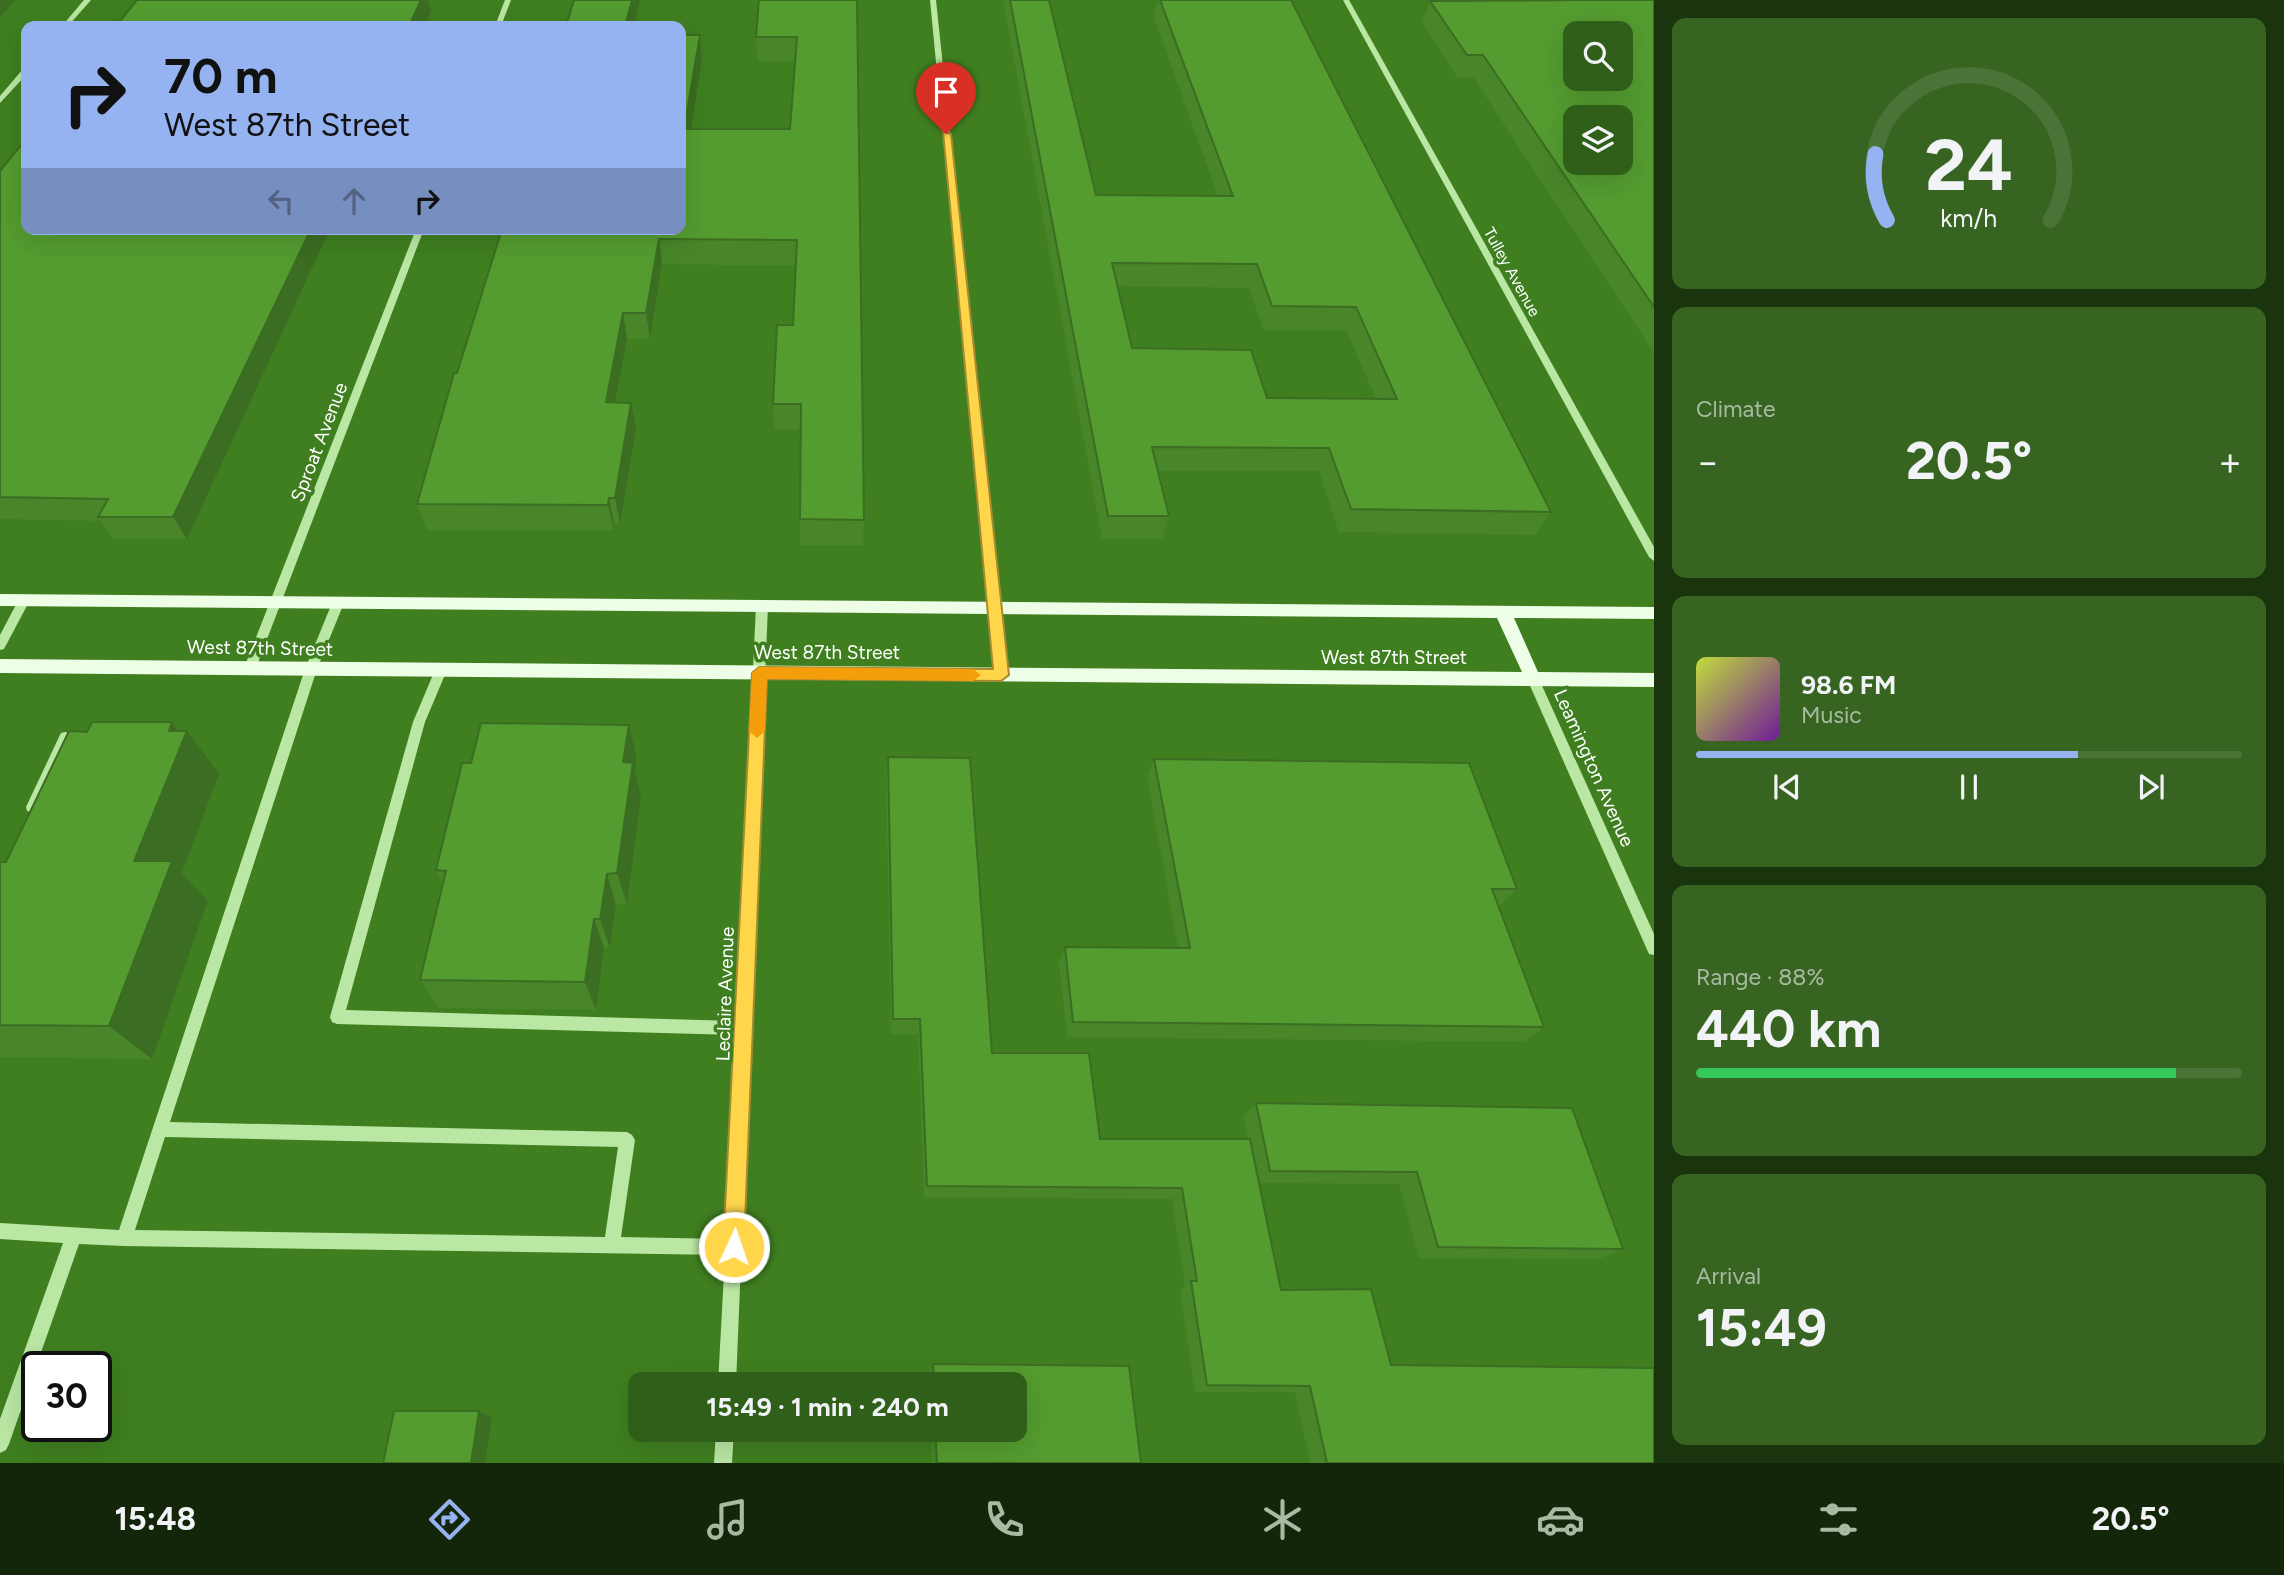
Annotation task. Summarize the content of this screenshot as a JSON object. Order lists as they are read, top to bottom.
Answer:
{
  "streets": {
    "main road": ["West 87th Street"],
    "street": [
      "Tulley Avenue",
      "Sproat Avenue",
      "Leamington Avenue",
      "Leclaire Avenue"
    ]
  },
  "crossings": [
    ["Sproat Avenue", "West 87th Street"],
    ["West 87th Street", "Leamington Avenue"],
    ["West 87th Street", "Leclaire Avenue"]
  ],
  "page": {
    "turn": ["70 m", "West 87th Street"],
    "tile": [
      "Climate",
      ["Range · 88%", "440 km"],
      ["Arrival", "15:49"]
    ],
    "heat": ["−", "20.5°", "+"],
    "song": ["98.6 FM", "Music"],
    "limit": "30",
    "trip": "15:49 · 1 min · 240 m",
    "tabs": ["15:48", "20.5°"],
    "gauge": ["24", "km/h"]
  }
}
